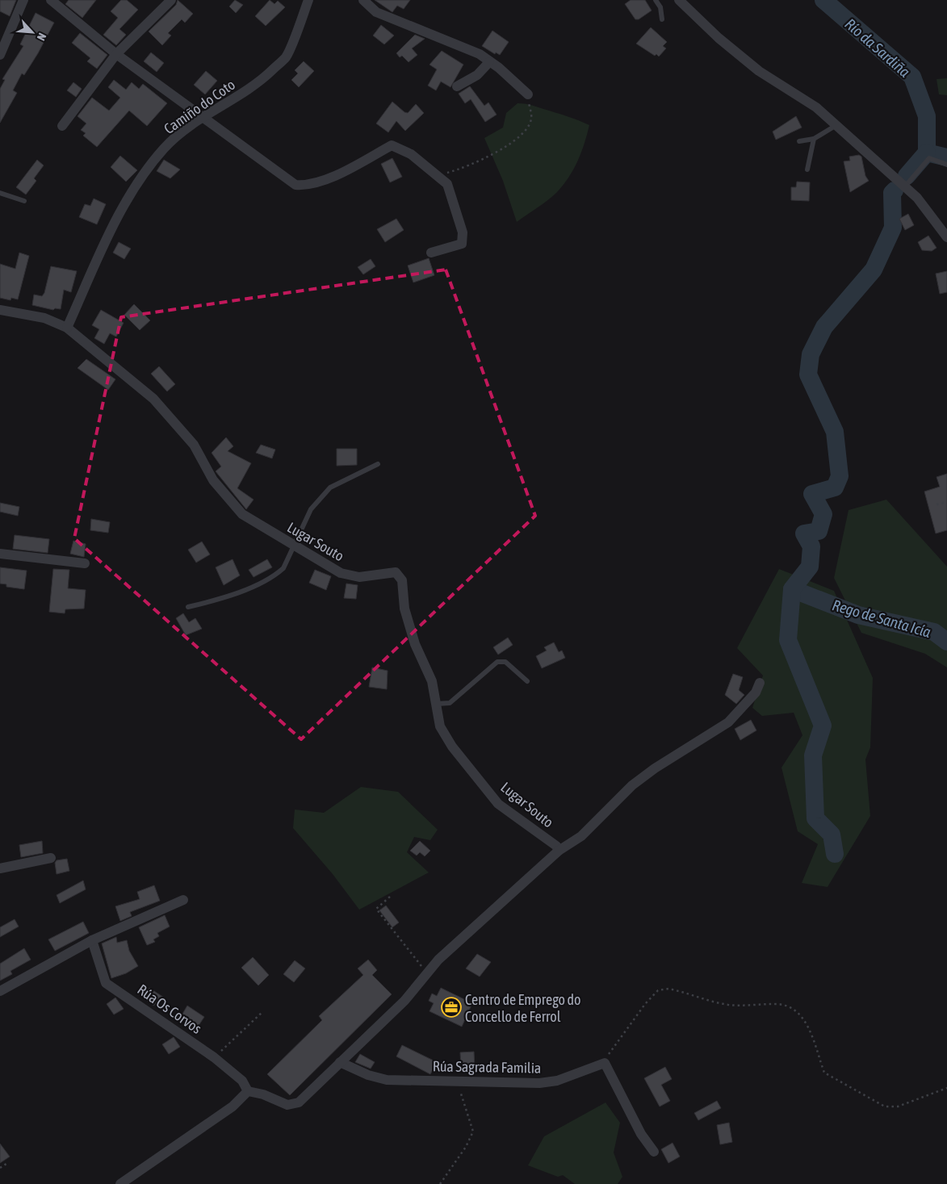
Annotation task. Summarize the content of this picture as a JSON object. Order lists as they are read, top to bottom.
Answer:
{
  "streets": {
    "street": [
      "Camiño do Coto",
      "Lugar Souto",
      "Rúa Os Corvos",
      "Rúa Sagrada Familia"
    ]
  },
  "crossings": [
    ["Camiño do Coto", "Lugar Souto"]
  ],
  "water": ["Río da Sardiña", "Rego de Santa Icía"],
  "places": {
    "office": ["Centro de Emprego do Concello de Ferrol"]
  },
  "north": "bottom right"
}
